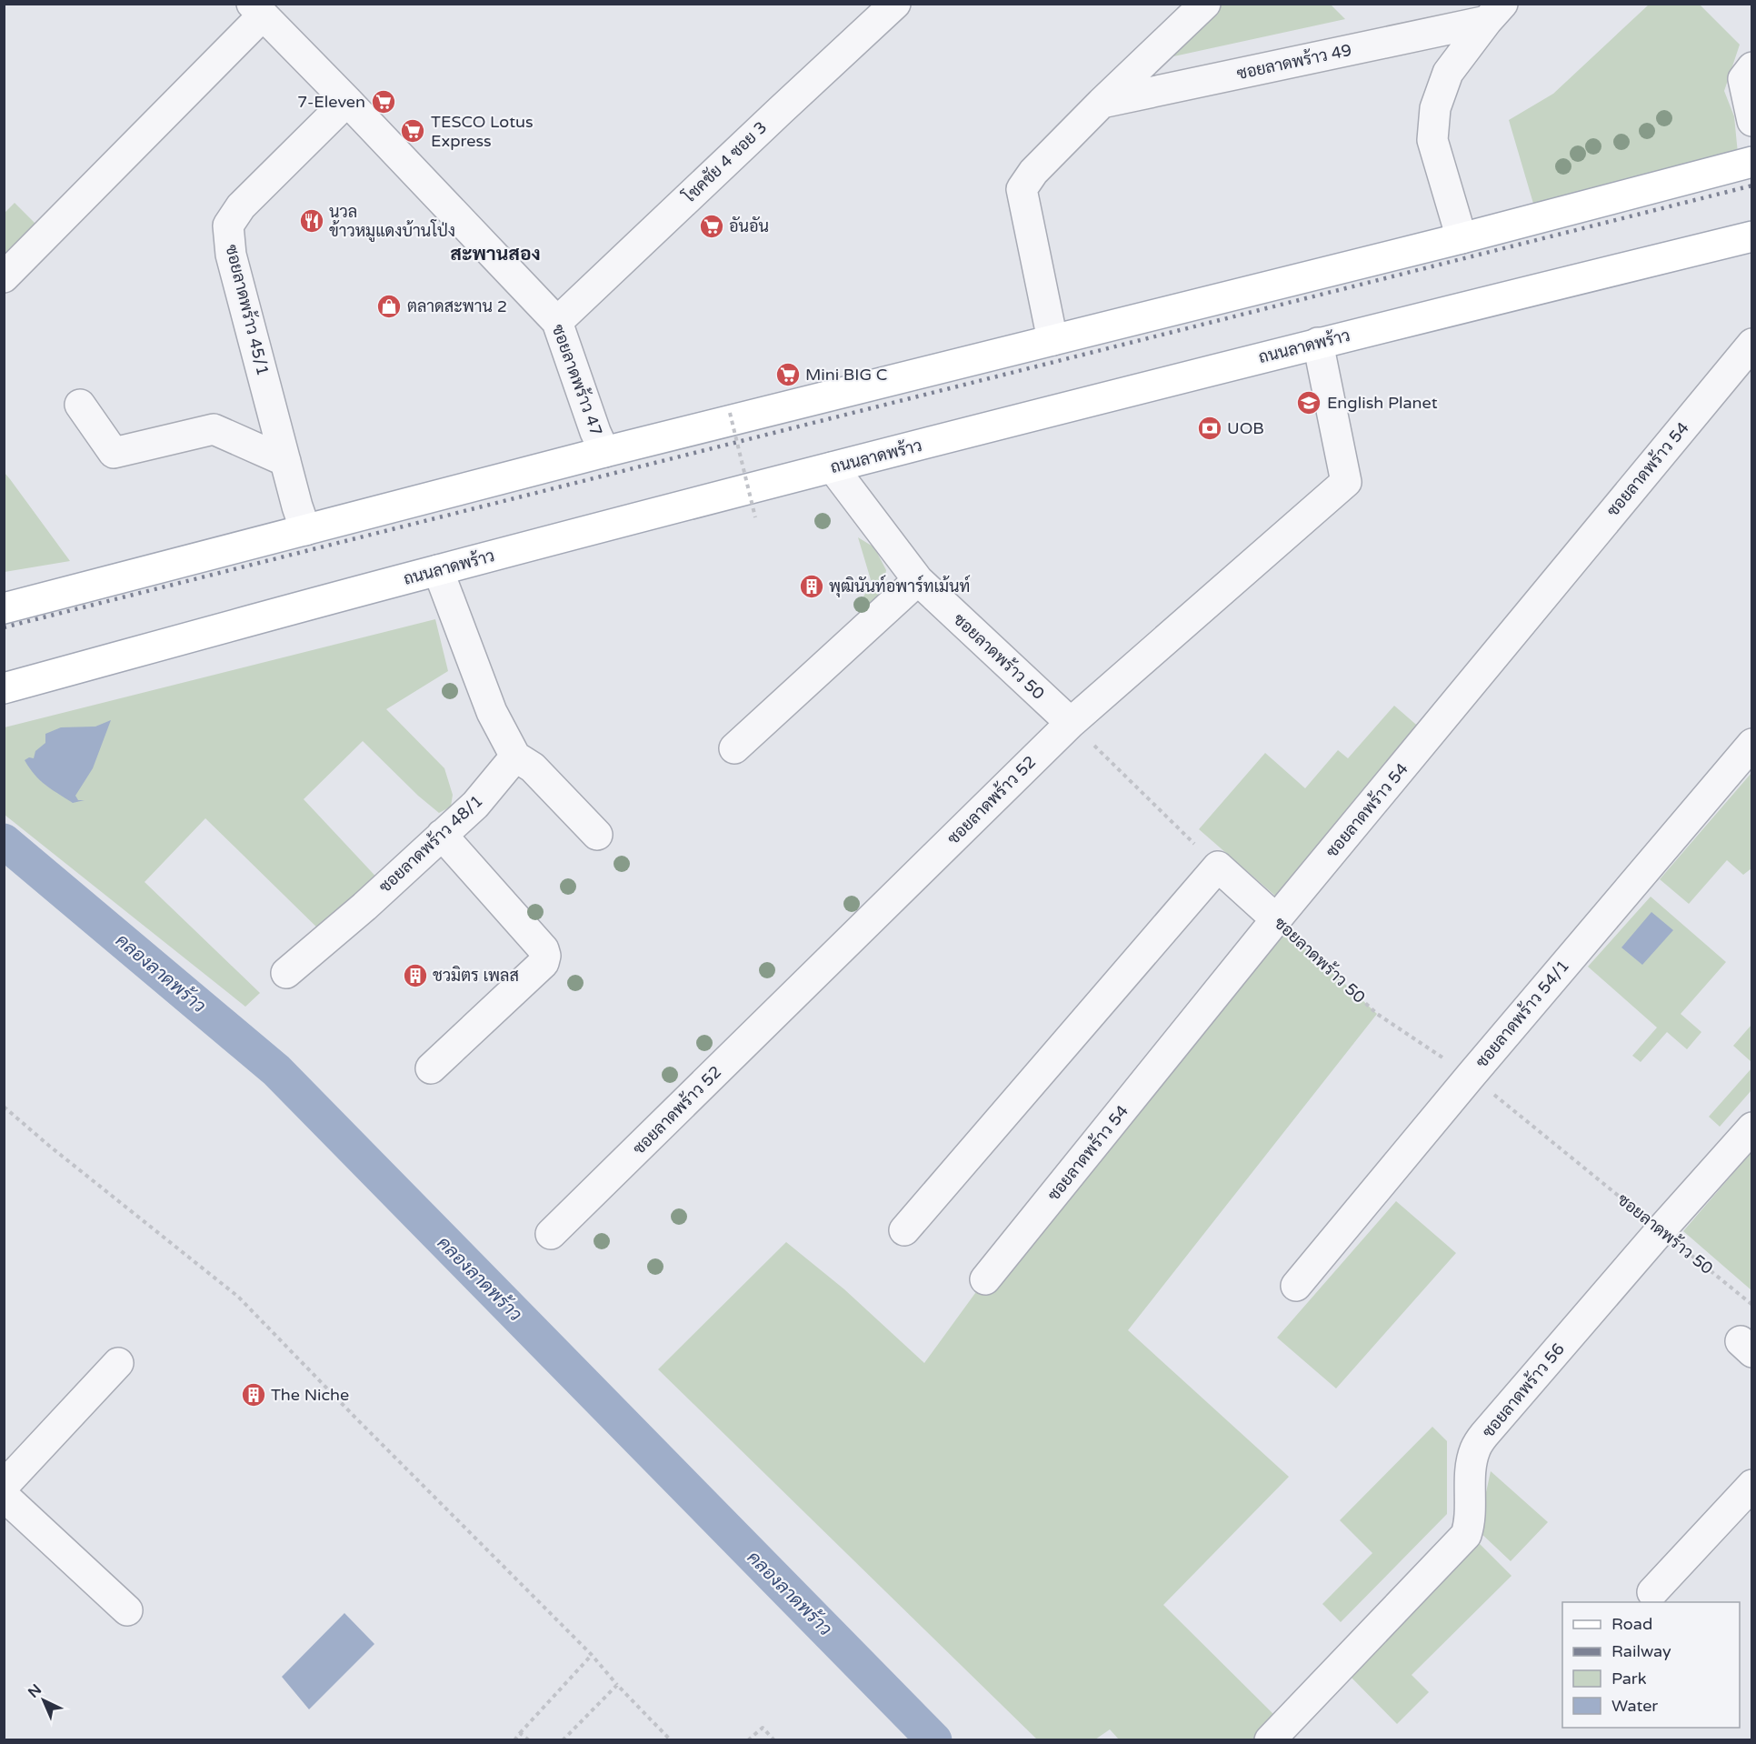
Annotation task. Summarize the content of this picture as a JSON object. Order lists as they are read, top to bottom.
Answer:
{
  "streets": {
    "main road": ["ถนนลาดพร้าว"],
    "street": [
      "ซอยลาดพร้าว 49",
      "โชคชัย 4 ซอย 3",
      "ซอยลาดพร้าว 45/1",
      "ซอยลาดพร้าว 47",
      "ซอยลาดพร้าว 54",
      "ซอยลาดพร้าว 50",
      "ซอยลาดพร้าว 52",
      "ซอยลาดพร้าว 48/1",
      "ซอยลาดพร้าว 54/1",
      "ซอยลาดพร้าว 56"
    ]
  },
  "crossings": [
    ["โชคชัย 4 ซอย 3", "ซอยลาดพร้าว 47"],
    ["ซอยลาดพร้าว 45/1", "ซอยลาดพร้าว 47"],
    ["ถนนลาดพร้าว", "ซอยลาดพร้าว 50"],
    ["ถนนลาดพร้าว", "ซอยลาดพร้าว 52"],
    ["ซอยลาดพร้าว 54", "ซอยลาดพร้าว 50"],
    ["ซอยลาดพร้าว 50", "ซอยลาดพร้าว 52"],
    ["ซอยลาดพร้าว 50", "ซอยลาดพร้าว 54/1"],
    ["ซอยลาดพร้าว 50", "ซอยลาดพร้าว 56"]
  ],
  "districts": ["สะพานสอง"],
  "water": ["คลองลาดพร้าว"],
  "places": {
    "supermarket": [
      "7-Eleven",
      "TESCO Lotus Express",
      "อันอัน",
      "Mini BIG C"
    ],
    "restaurant": ["นวล ข้าวหมูแดงบ้านโป่ง"],
    "shop": ["ตลาดสะพาน 2"],
    "school or university": ["English Planet"],
    "bank": ["UOB"],
    "building": ["พุฒินันท์อพาร์ทเม้นท์", "ชวมิตร เพลส", "The Niche"]
  },
  "legend": [
    "Road",
    "Railway",
    "Park",
    "Water"
  ],
  "north": "top left"
}
